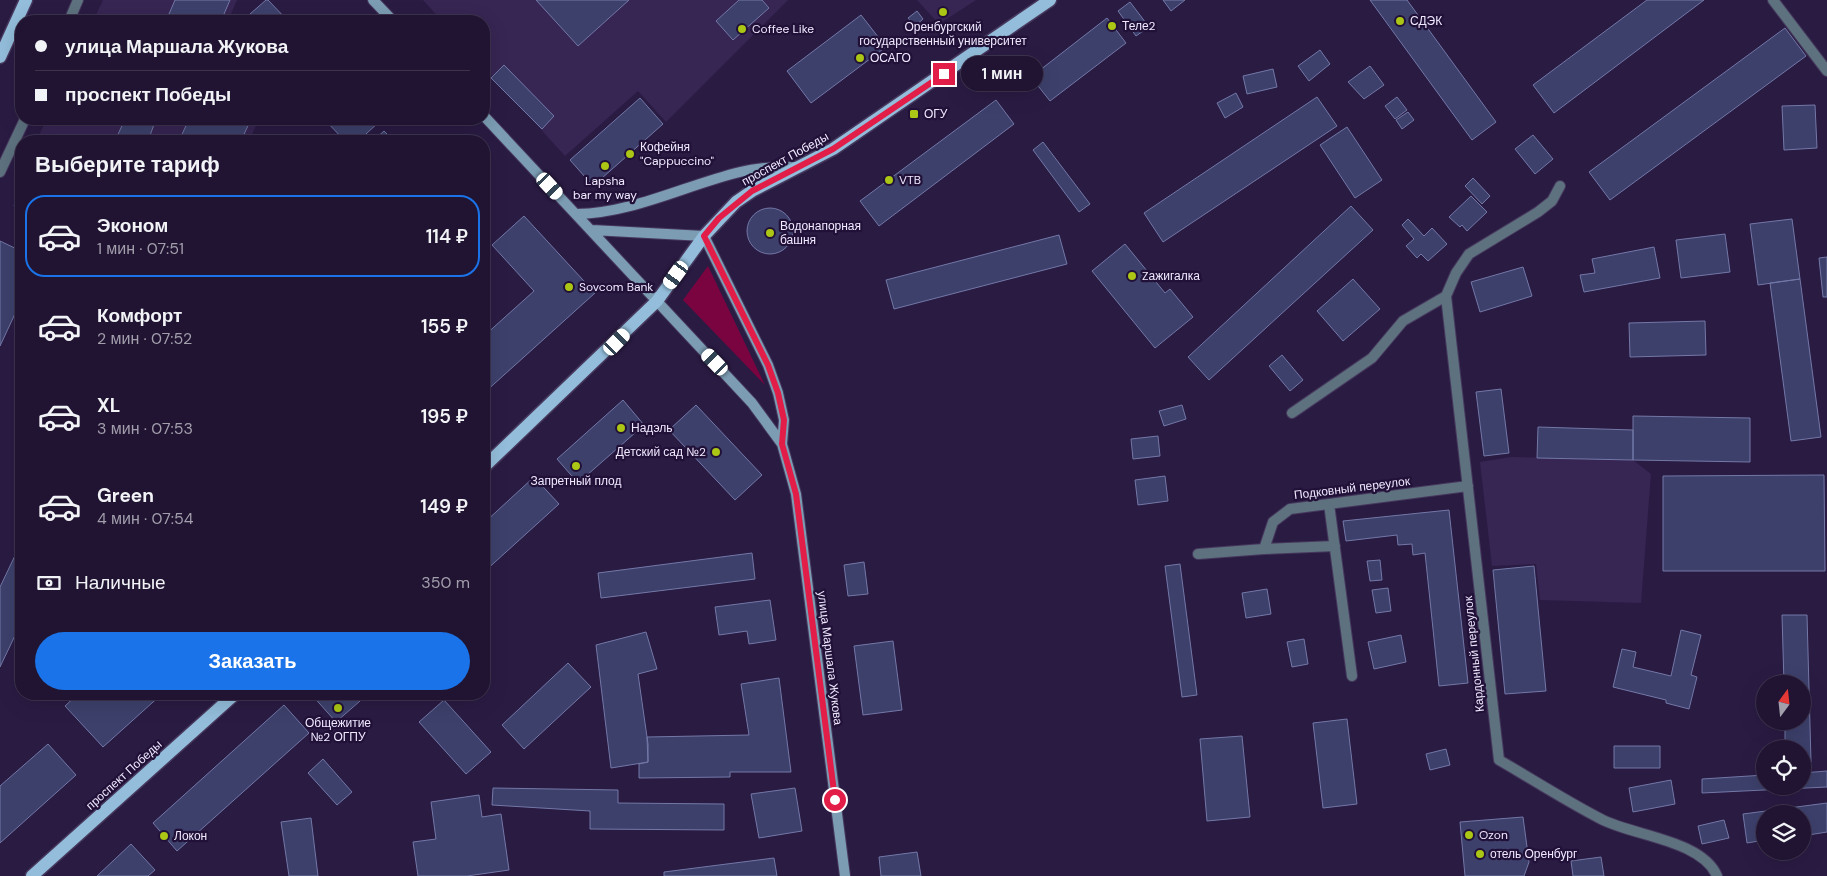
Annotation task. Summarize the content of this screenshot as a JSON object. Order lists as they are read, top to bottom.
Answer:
{
  "streets": {
    "main road": ["проспект Победы", "улица Маршала Жукова"],
    "street": ["Подковный переулок", "Кардонный переулок"]
  },
  "crossings": [
    ["проспект Победы", "улица Маршала Жукова"],
    ["Подковный переулок", "Кардонный переулок"]
  ],
  "places": {
    "other": [
      "Оренбургский государственный университет",
      "СДЭК",
      "Теле2",
      "Coffee Like",
      "ОСАГО",
      "Кофейня \"Cappuccino\"",
      "Lapsha bar my way",
      "VTB",
      "Водонапорная башня",
      "Zажигалка",
      "Sovcom Bank",
      "Надэль",
      "Детский сад №2",
      "Запретный плод",
      "Общежитие №2 ОГПУ",
      "Ozon",
      "Локон",
      "отель Оренбург"
    ],
    "transit": ["ОГУ"]
  },
  "north": "top",
  "page": {
    "banner": ["улица Маршала Жукова", "проспект Победы"],
    "bubble": "1 мин",
    "heading": "Выберите тариф",
    "list": [
      {
        "name": "Эконом",
        "note": "1 мин · 07:51",
        "value": "114 ₽"
      },
      {
        "name": "Комфорт",
        "note": "2 мин · 07:52",
        "value": "155 ₽"
      },
      {
        "name": "XL",
        "note": "3 мин · 07:53",
        "value": "195 ₽"
      },
      {
        "name": "Green",
        "note": "4 мин · 07:54",
        "value": "149 ₽"
      }
    ],
    "pay": ["Наличные", "350 m"],
    "buttons": "Заказать"
  }
}
